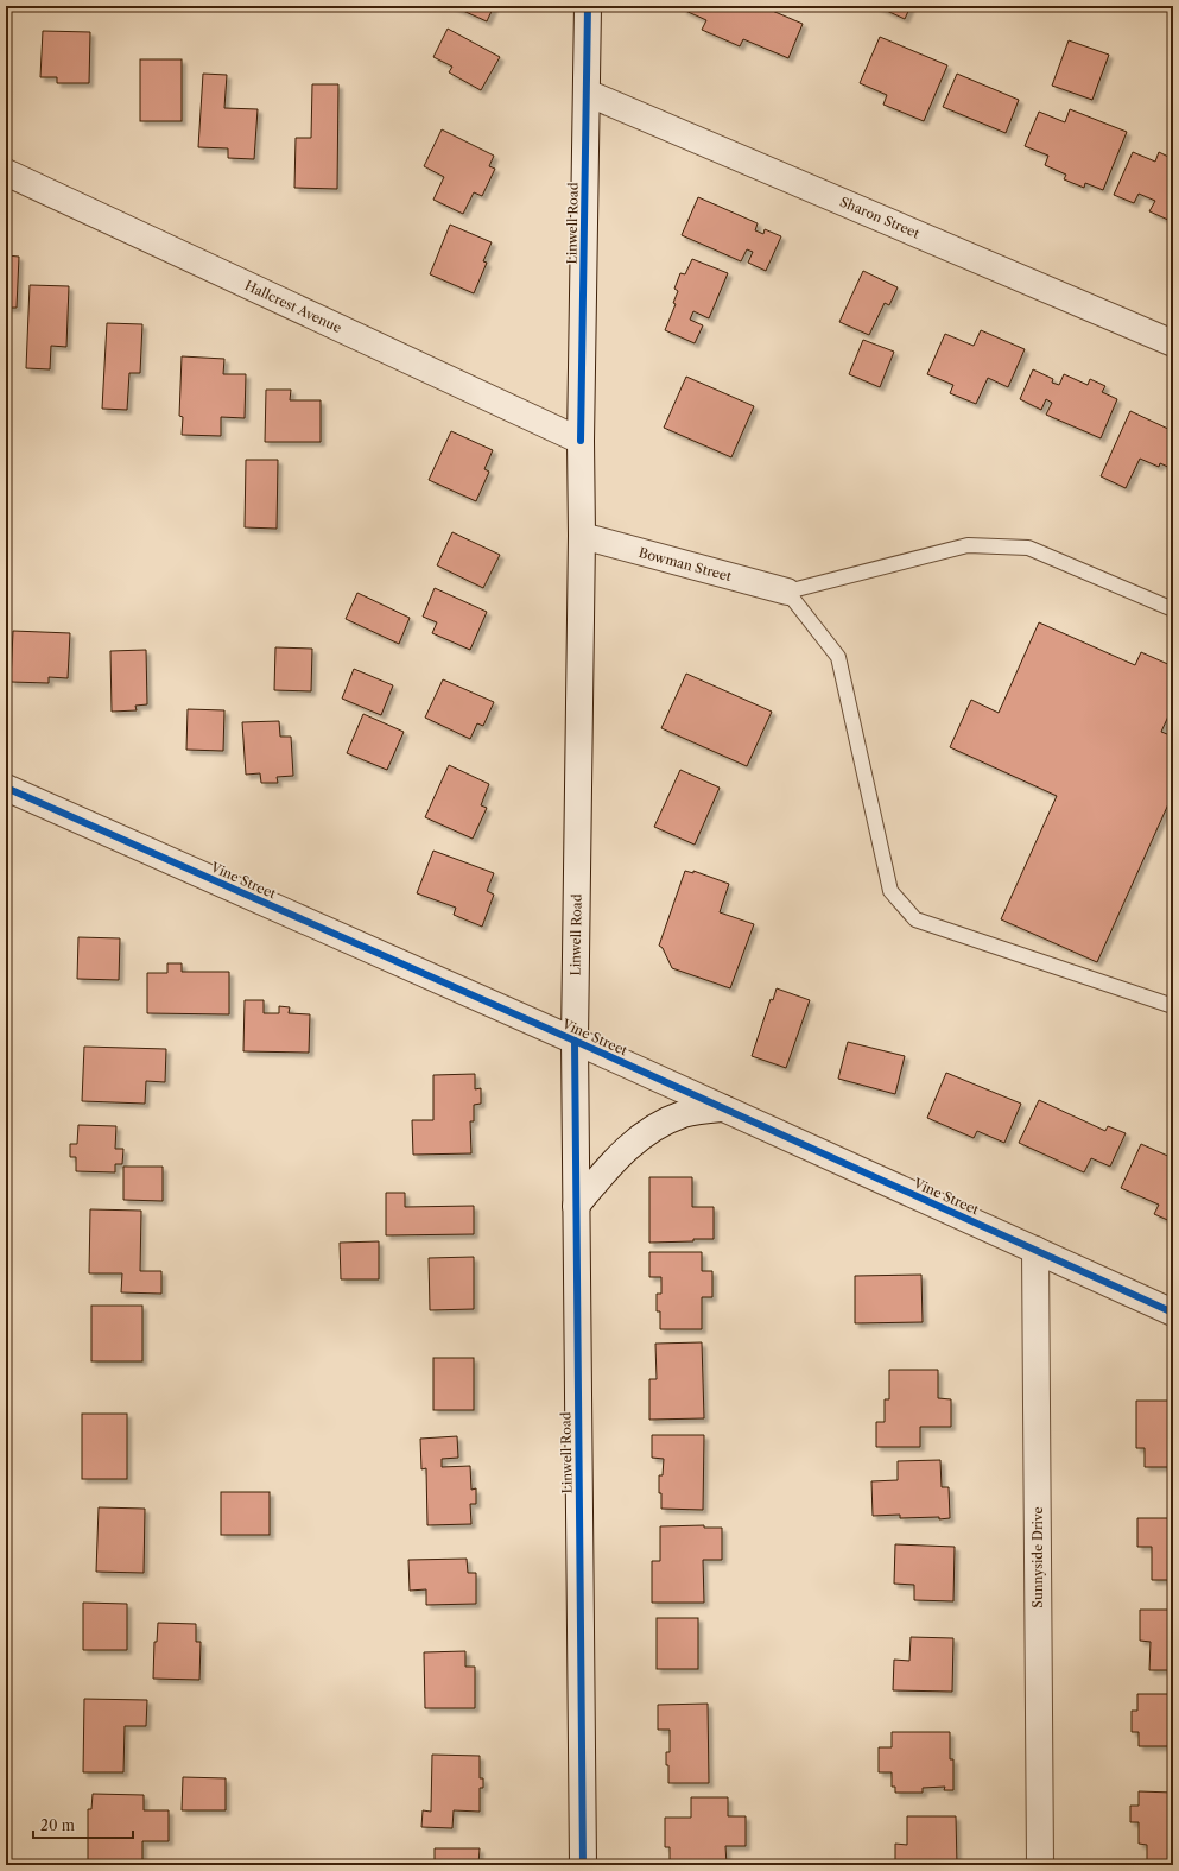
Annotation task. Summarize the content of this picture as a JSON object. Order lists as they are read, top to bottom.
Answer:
{
  "streets": {
    "street": [
      "Sharon Street",
      "Linwell Road",
      "Hallcrest Avenue",
      "Bowman Street",
      "Vine Street",
      "Sunnyside Drive"
    ]
  },
  "crossings": [
    ["Sharon Street", "Linwell Road"],
    ["Linwell Road", "Hallcrest Avenue"],
    ["Linwell Road", "Bowman Street"],
    ["Linwell Road", "Vine Street"],
    ["Vine Street", "Sunnyside Drive"]
  ],
  "scale_bar": "20 m"
}
